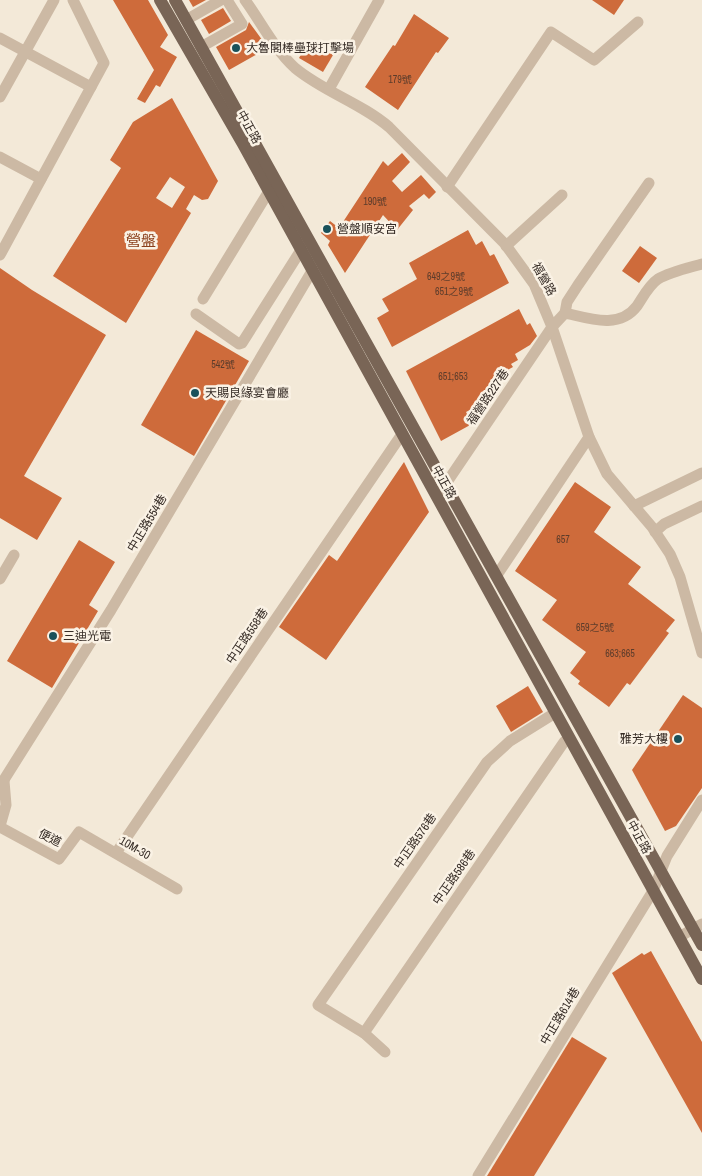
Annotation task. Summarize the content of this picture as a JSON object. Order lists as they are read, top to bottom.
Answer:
{
  "streets": {
    "main road": ["中正路"],
    "street": [
      "福營路",
      "福營路227巷",
      "中正路554巷",
      "中正路558巷",
      "便道",
      "中正路576巷",
      "10M-30",
      "中正路586巷",
      "中正路614巷"
    ]
  },
  "crossings": [
    ["中正路", "福營路227巷"],
    ["中正路", "中正路554巷"],
    ["中正路", "中正路558巷"],
    ["中正路", "中正路576巷"],
    ["中正路", "中正路586巷"],
    ["中正路", "中正路614巷"],
    ["福營路", "福營路227巷"],
    ["中正路554巷", "便道"],
    ["中正路558巷", "10M-30"],
    ["便道", "10M-30"],
    ["中正路576巷", "中正路586巷"]
  ],
  "districts": ["營盤"],
  "places": [
    "大魯閣棒壘球打擊場",
    "營盤順安宮",
    "天賜良緣宴會廳",
    "三迪光電",
    "雅芳大樓"
  ],
  "house_numbers": [
    "179號",
    "190號",
    "649之9號",
    "651之9號",
    "542號",
    "651;653",
    "657",
    "659之5號",
    "663;665"
  ]
}
